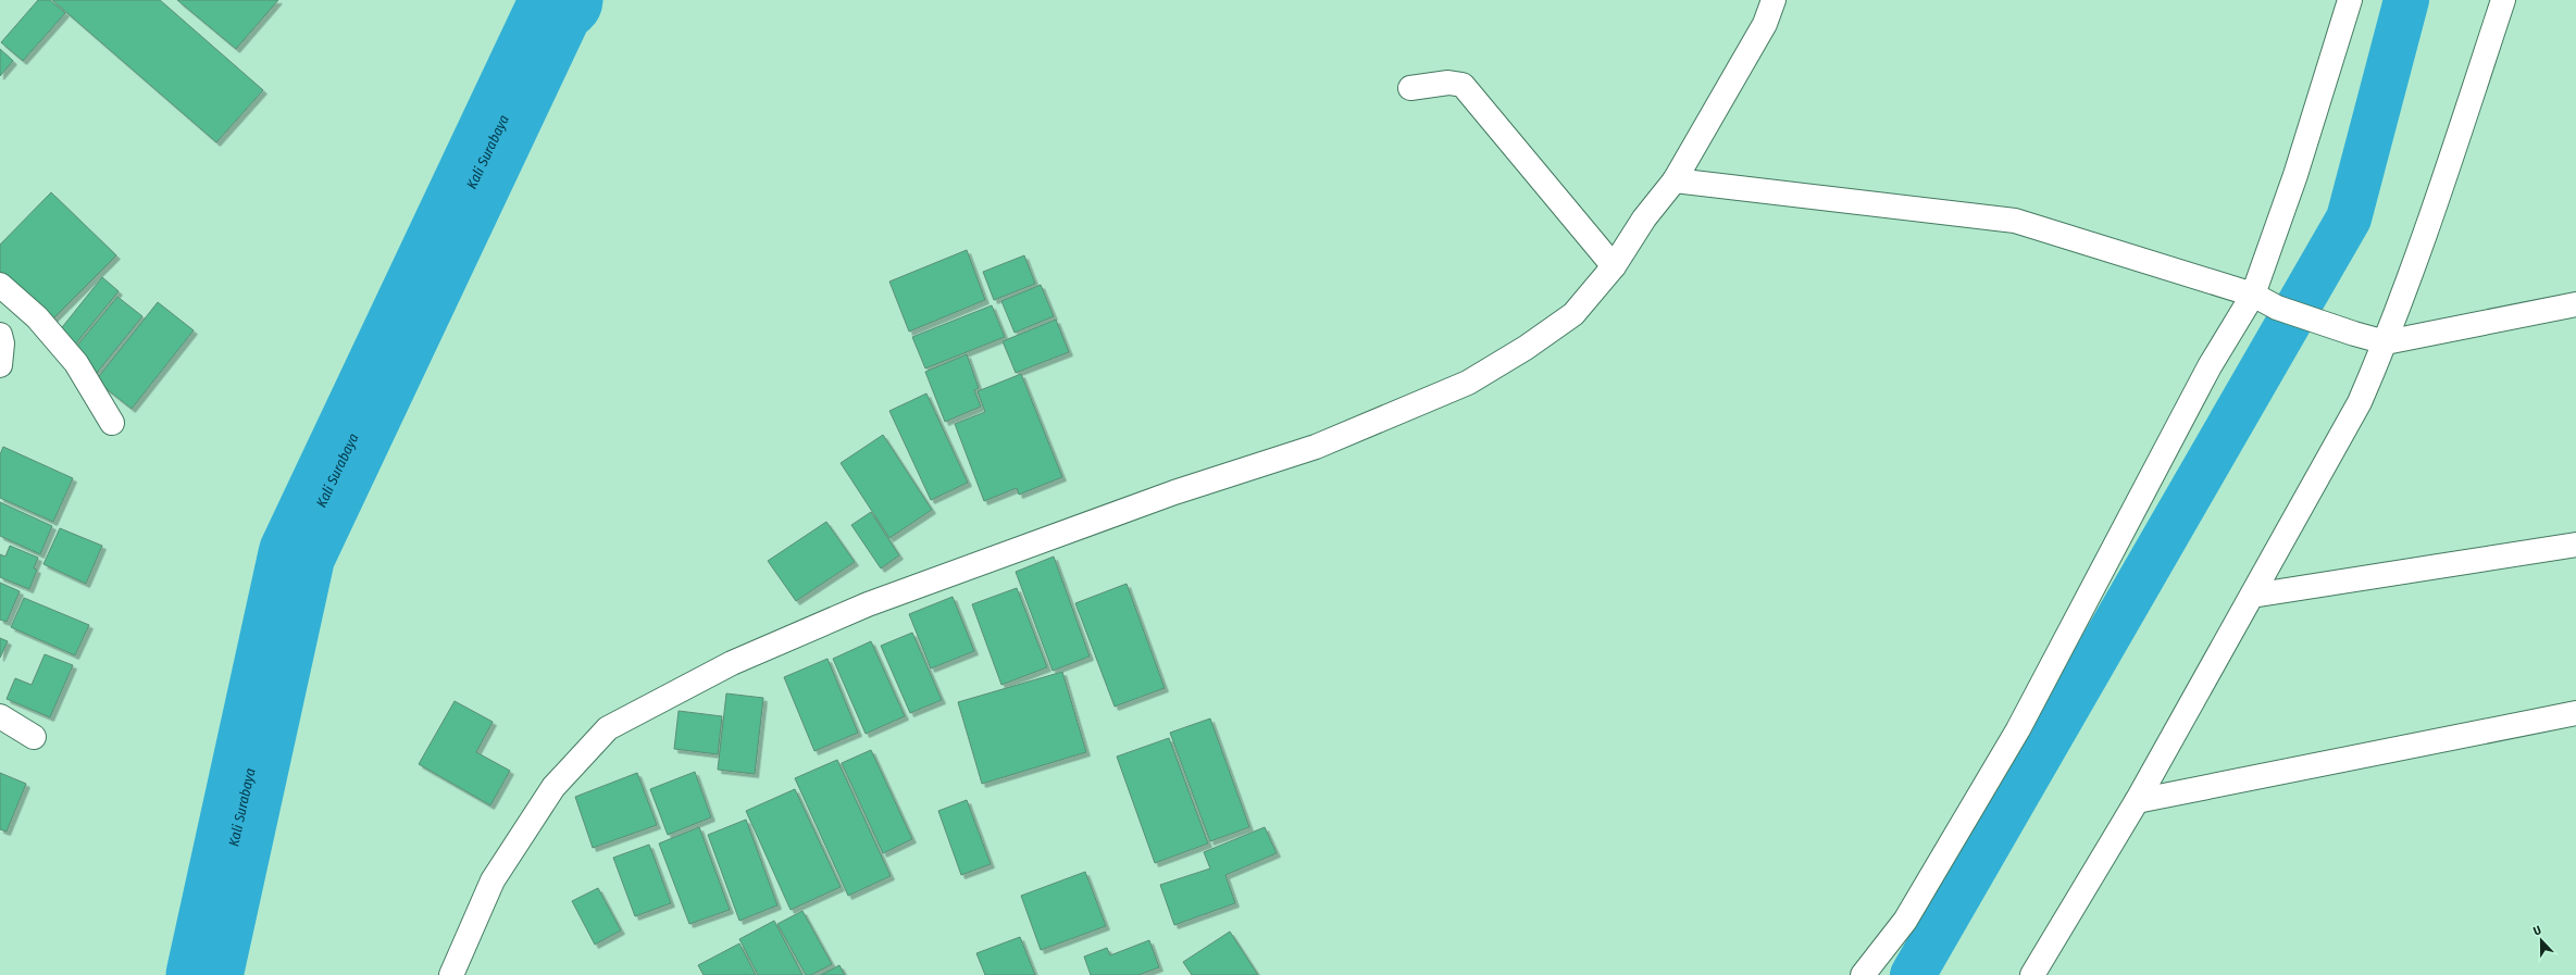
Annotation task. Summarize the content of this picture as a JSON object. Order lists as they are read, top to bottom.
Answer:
{
  "water": ["Kali Surabaya"],
  "north": "top"
}
